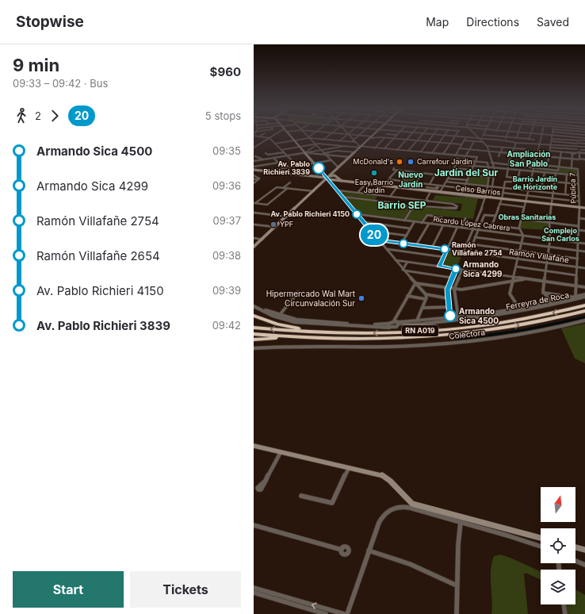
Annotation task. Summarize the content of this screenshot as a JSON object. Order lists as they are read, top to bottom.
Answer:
{
  "streets": {
    "highway": ["RN A019"],
    "main road": ["Celso Barrios"],
    "street": [
      "Pública 7",
      "Ricardo López Cabrera",
      "Ramón Villafañe",
      "Ferreyra de Roca",
      "Colectora"
    ]
  },
  "crossings": [
    ["Pública 7", "Celso Barrios"],
    ["Pública 7", "Ricardo López Cabrera"],
    ["Pública 7", "Ramón Villafañe"]
  ],
  "districts": [
    "Ampliación San Pablo",
    "Jardín del Sur",
    "Nuevo Jardín",
    "Barrio Jardín de Horizonte",
    "Barrio SEP",
    "Obras Sanitarias",
    "Complejo San Carlos"
  ],
  "places": [
    "McDonald's",
    "Carrefour Jardín",
    "Av. Pablo Richieri 3839",
    "Easy Barrio Jardín",
    "Av. Pablo Richieri 4150",
    "YPF",
    "Ramón Villafañe 2754",
    "Armando Sica 4299",
    "Hipermercado Wal Mart Circunvalación Sur",
    "Armando Sica 4500"
  ],
  "lines": ["bus line 20"],
  "north": "top",
  "page": {
    "header": "Stopwise",
    "nav": ["Map", "Directions", "Saved"],
    "heading": ["9 min", "09:33 – 09:42 · Bus", "$960"],
    "on_map": "20",
    "legs": ["2", "20", "5 stops"],
    "list": [
      {
        "name": "Armando Sica 4500",
        "value": "09:35"
      },
      {
        "name": "Armando Sica 4299",
        "value": "09:36"
      },
      {
        "name": "Ramón Villafañe 2754",
        "value": "09:37"
      },
      {
        "name": "Ramón Villafañe 2654",
        "value": "09:38"
      },
      {
        "name": "Av. Pablo Richieri 4150",
        "value": "09:39"
      },
      {
        "name": "Av. Pablo Richieri 3839",
        "value": "09:42"
      }
    ],
    "buttons": ["Start", "Tickets"]
  }
}
